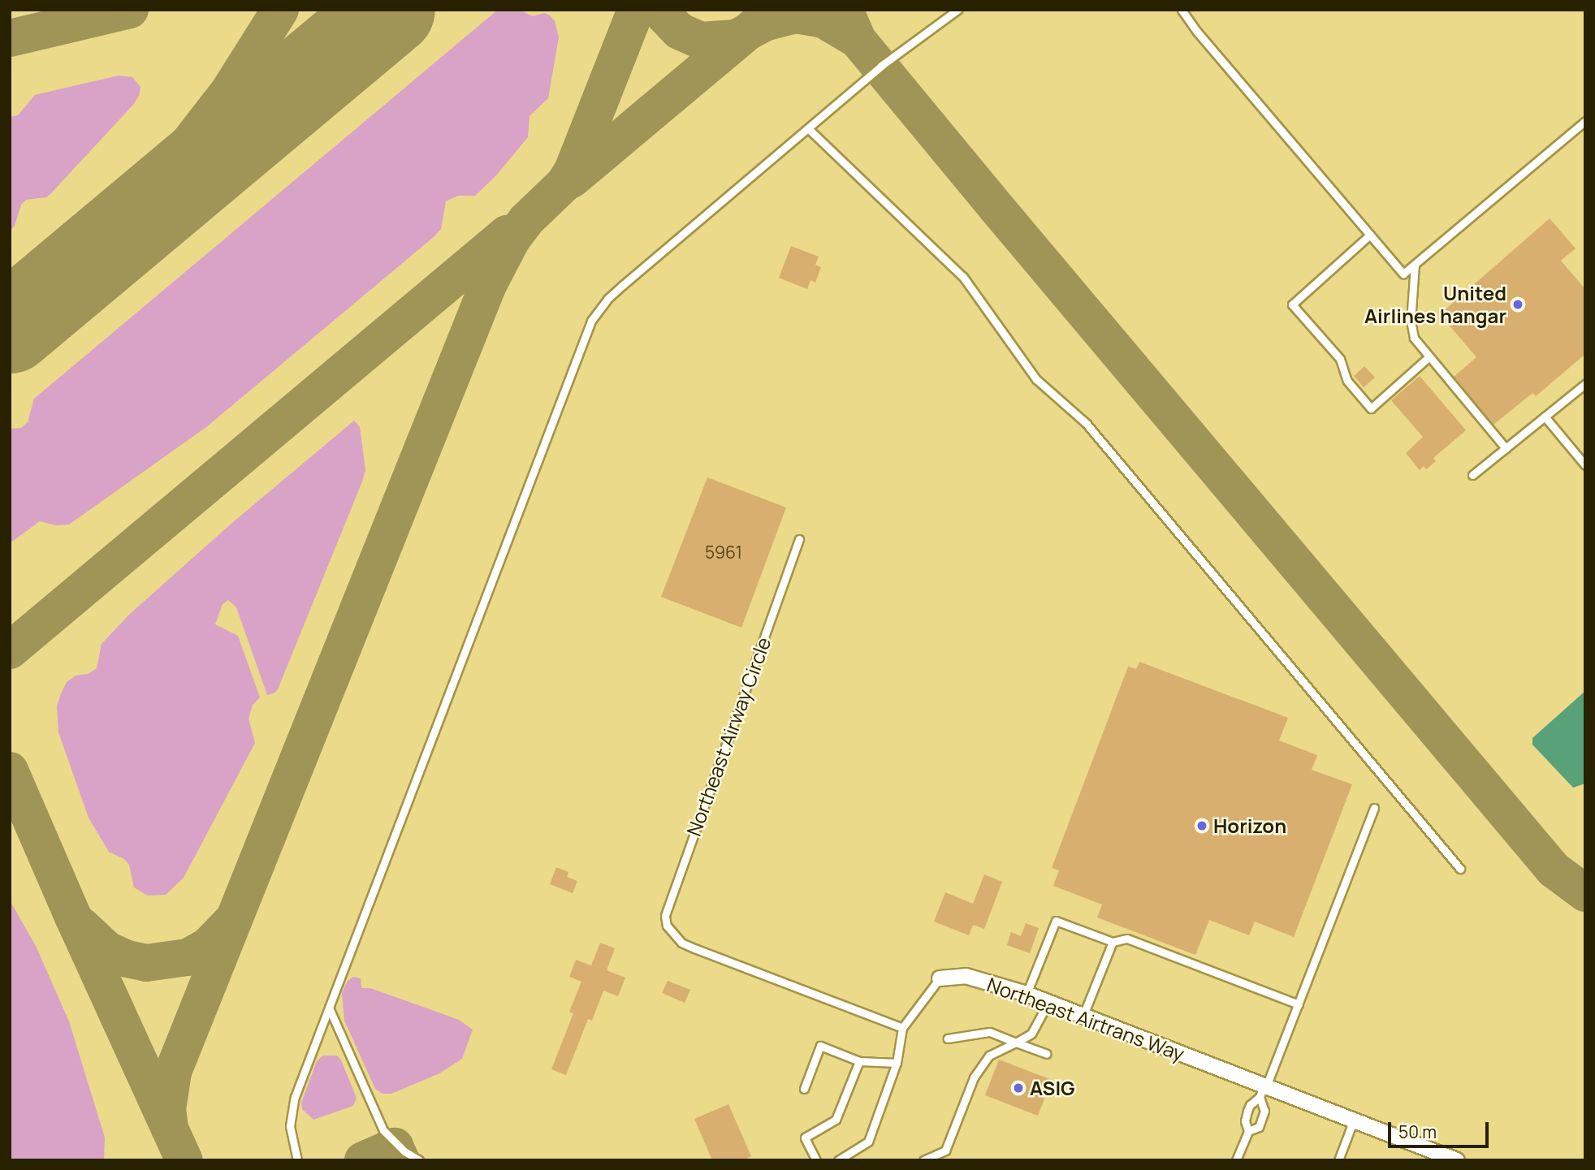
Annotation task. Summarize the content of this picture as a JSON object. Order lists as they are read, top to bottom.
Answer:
{
  "streets": {
    "street": ["Northeast Airtrans Way"],
    "lane": ["Northeast Airway Circle"]
  },
  "crossings": [
    ["Northeast Airway Circle", "Northeast Airtrans Way"]
  ],
  "places": ["United Airlines hangar", "Horizon", "ASIG"],
  "house_numbers": ["5961"],
  "scale_bar": "50 m"
}
